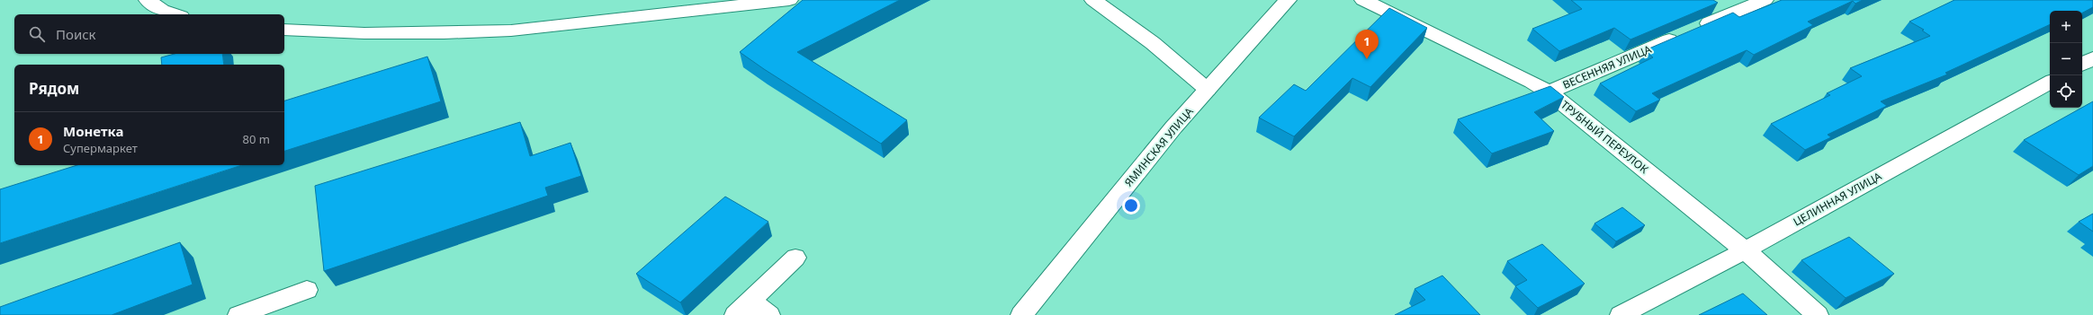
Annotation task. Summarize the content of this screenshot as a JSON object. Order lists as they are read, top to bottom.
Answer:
{
  "streets": {
    "street": [
      "ВЕСЕННЯЯ УЛИЦА",
      "ТРУБНЫЙ ПЕРЕУЛОК",
      "ЯМИНСКАЯ УЛИЦА",
      "ЦЕЛИННАЯ УЛИЦА"
    ]
  },
  "crossings": [
    ["ВЕСЕННЯЯ УЛИЦА", "ТРУБНЫЙ ПЕРЕУЛОК"],
    ["ТРУБНЫЙ ПЕРЕУЛОК", "ЦЕЛИННАЯ УЛИЦА"]
  ],
  "page": {
    "map_buttons": ["+", "−"],
    "search": "Поиск",
    "pins": "1",
    "heading": "Рядом",
    "list": [
      {
        "mark": "1",
        "name": "Монетка",
        "note": "Супермаркет",
        "value": "80 m"
      }
    ]
  }
}
